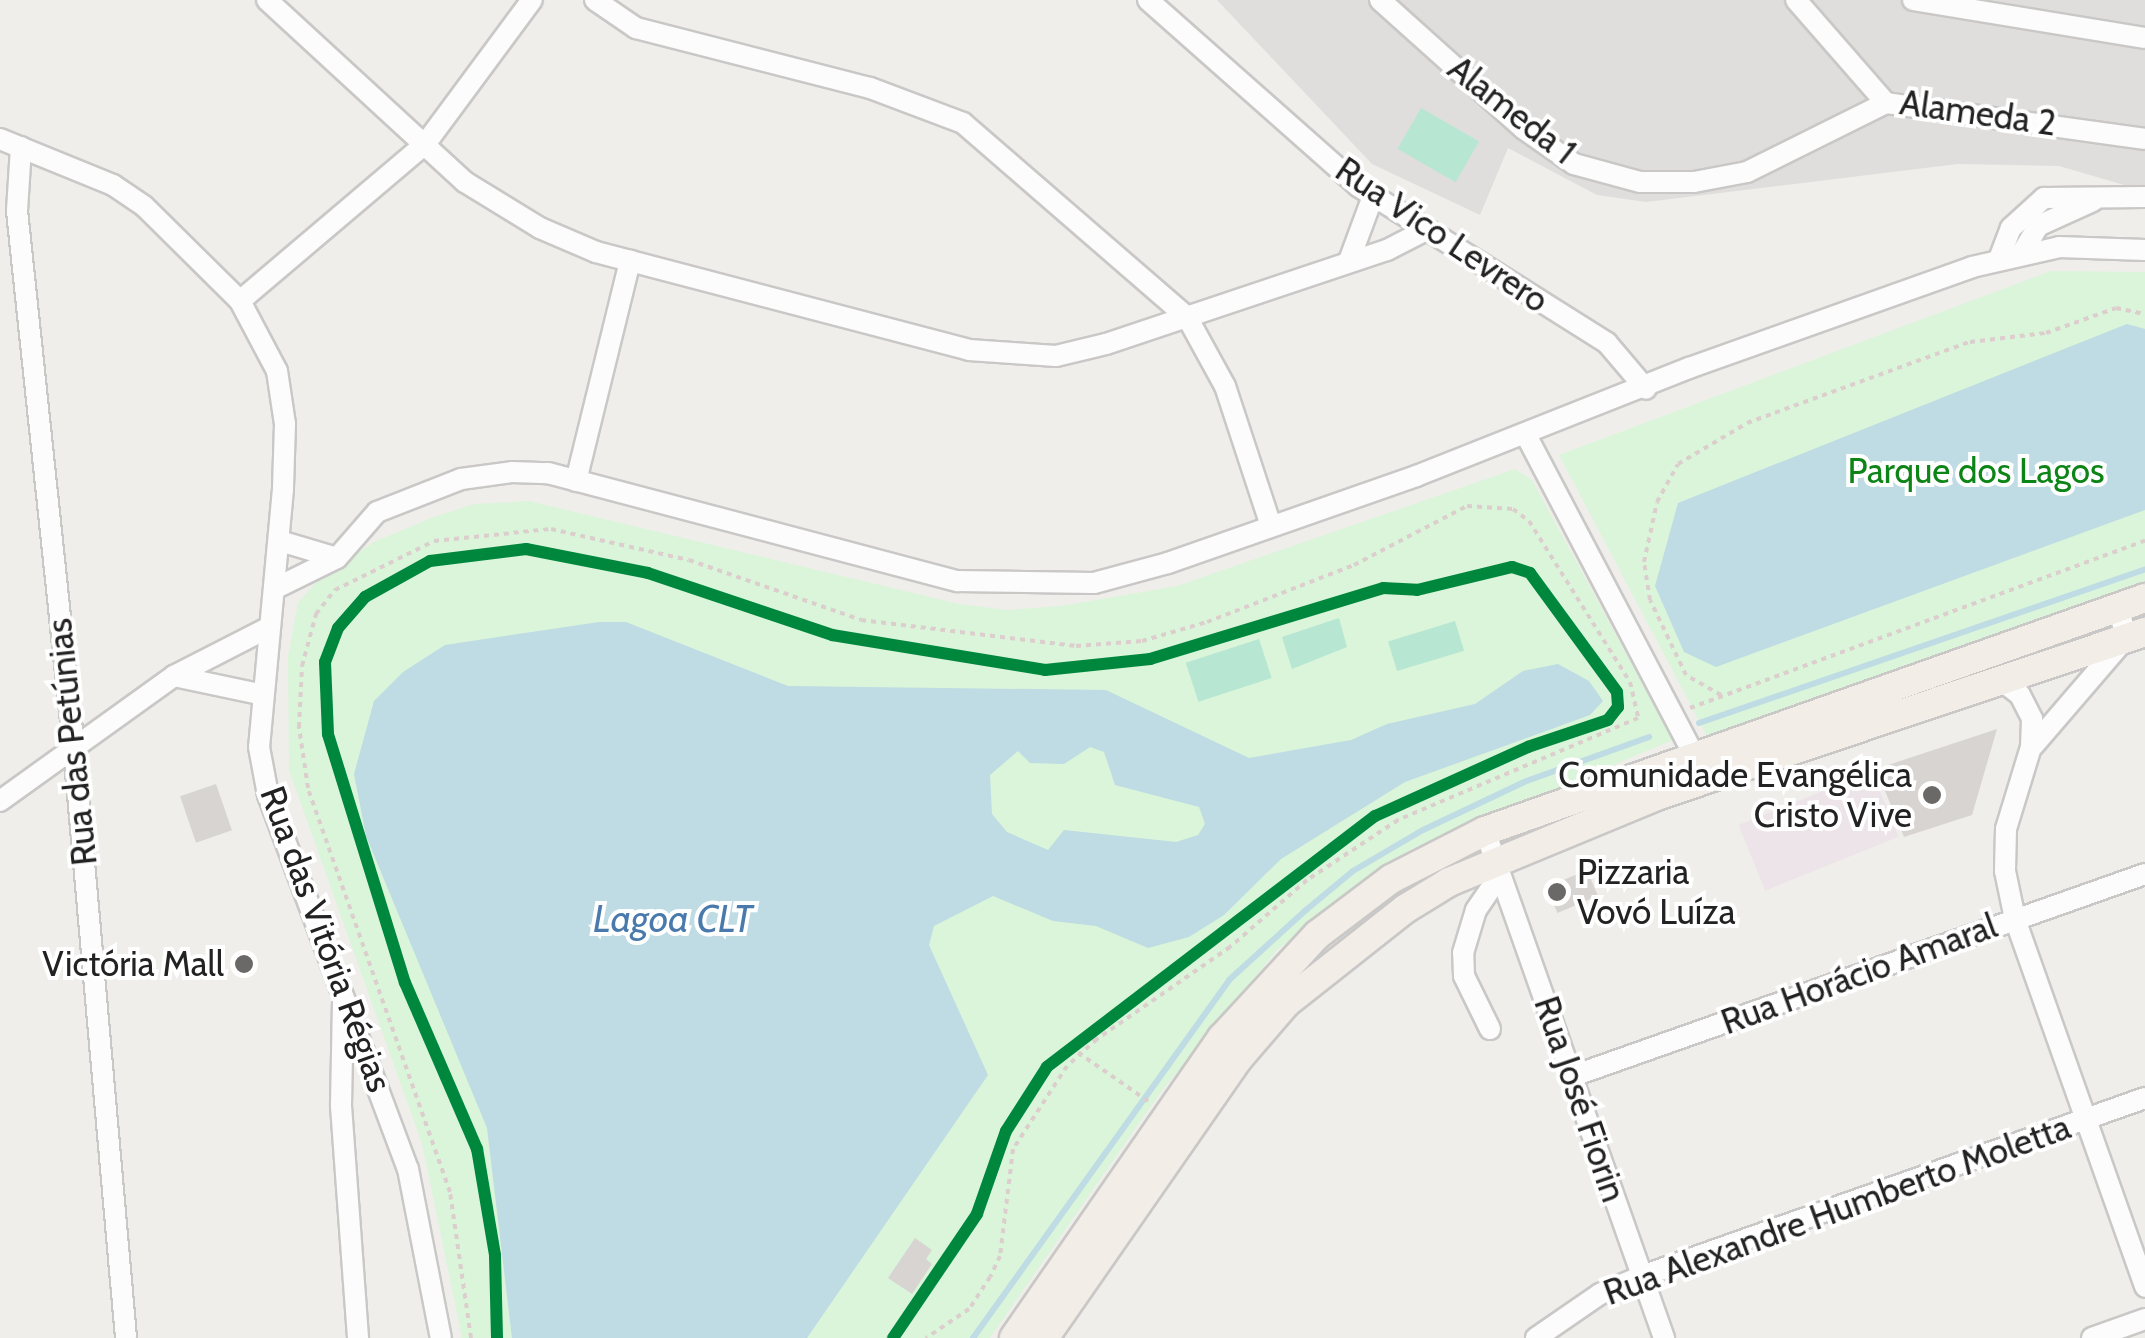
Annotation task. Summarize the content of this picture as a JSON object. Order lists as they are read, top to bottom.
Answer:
{
  "streets": {
    "street": [
      "Alameda 1",
      "Alameda 2",
      "Rua Vico Levrero",
      "Rua das Petúnias",
      "Rua das Vitória Régias",
      "Rua Horácio Amaral",
      "Rua José Fiorin",
      "Rua Alexandre Humberto Moletta"
    ]
  },
  "crossings": [
    ["Alameda 1", "Alameda 2"],
    ["Rua das Petúnias", "Rua das Vitória Régias"],
    ["Rua Horácio Amaral", "Rua José Fiorin"],
    ["Rua José Fiorin", "Rua Alexandre Humberto Moletta"]
  ],
  "water": ["Lagoa CLT"],
  "parks": ["Parque dos Lagos"],
  "places": ["Comunidade Evangélica Cristo Vive", "Pizzaria Vovó Luíza", "Victória Mall"]
}
